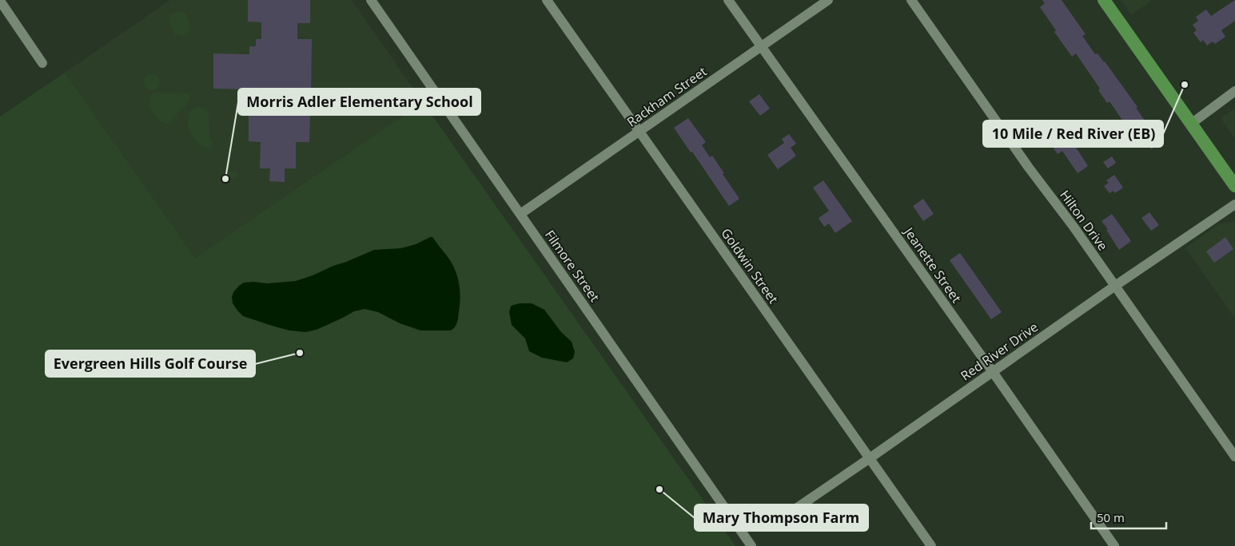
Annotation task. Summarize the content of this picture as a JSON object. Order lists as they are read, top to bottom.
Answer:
{
  "streets": {
    "street": [
      "Rackham Street",
      "Hilton Drive",
      "Jeanette Street",
      "Filmore Street",
      "Goldwin Street",
      "Red River Drive"
    ]
  },
  "crossings": [
    ["Rackham Street", "Jeanette Street"],
    ["Rackham Street", "Filmore Street"],
    ["Rackham Street", "Goldwin Street"],
    ["Hilton Drive", "Red River Drive"],
    ["Jeanette Street", "Red River Drive"],
    ["Goldwin Street", "Red River Drive"]
  ],
  "places": [
    "10 Mile / Red River (EB)",
    "Morris Adler Elementary School",
    "Evergreen Hills Golf Course",
    "Mary Thompson Farm"
  ],
  "scale_bar": "50 m"
}
